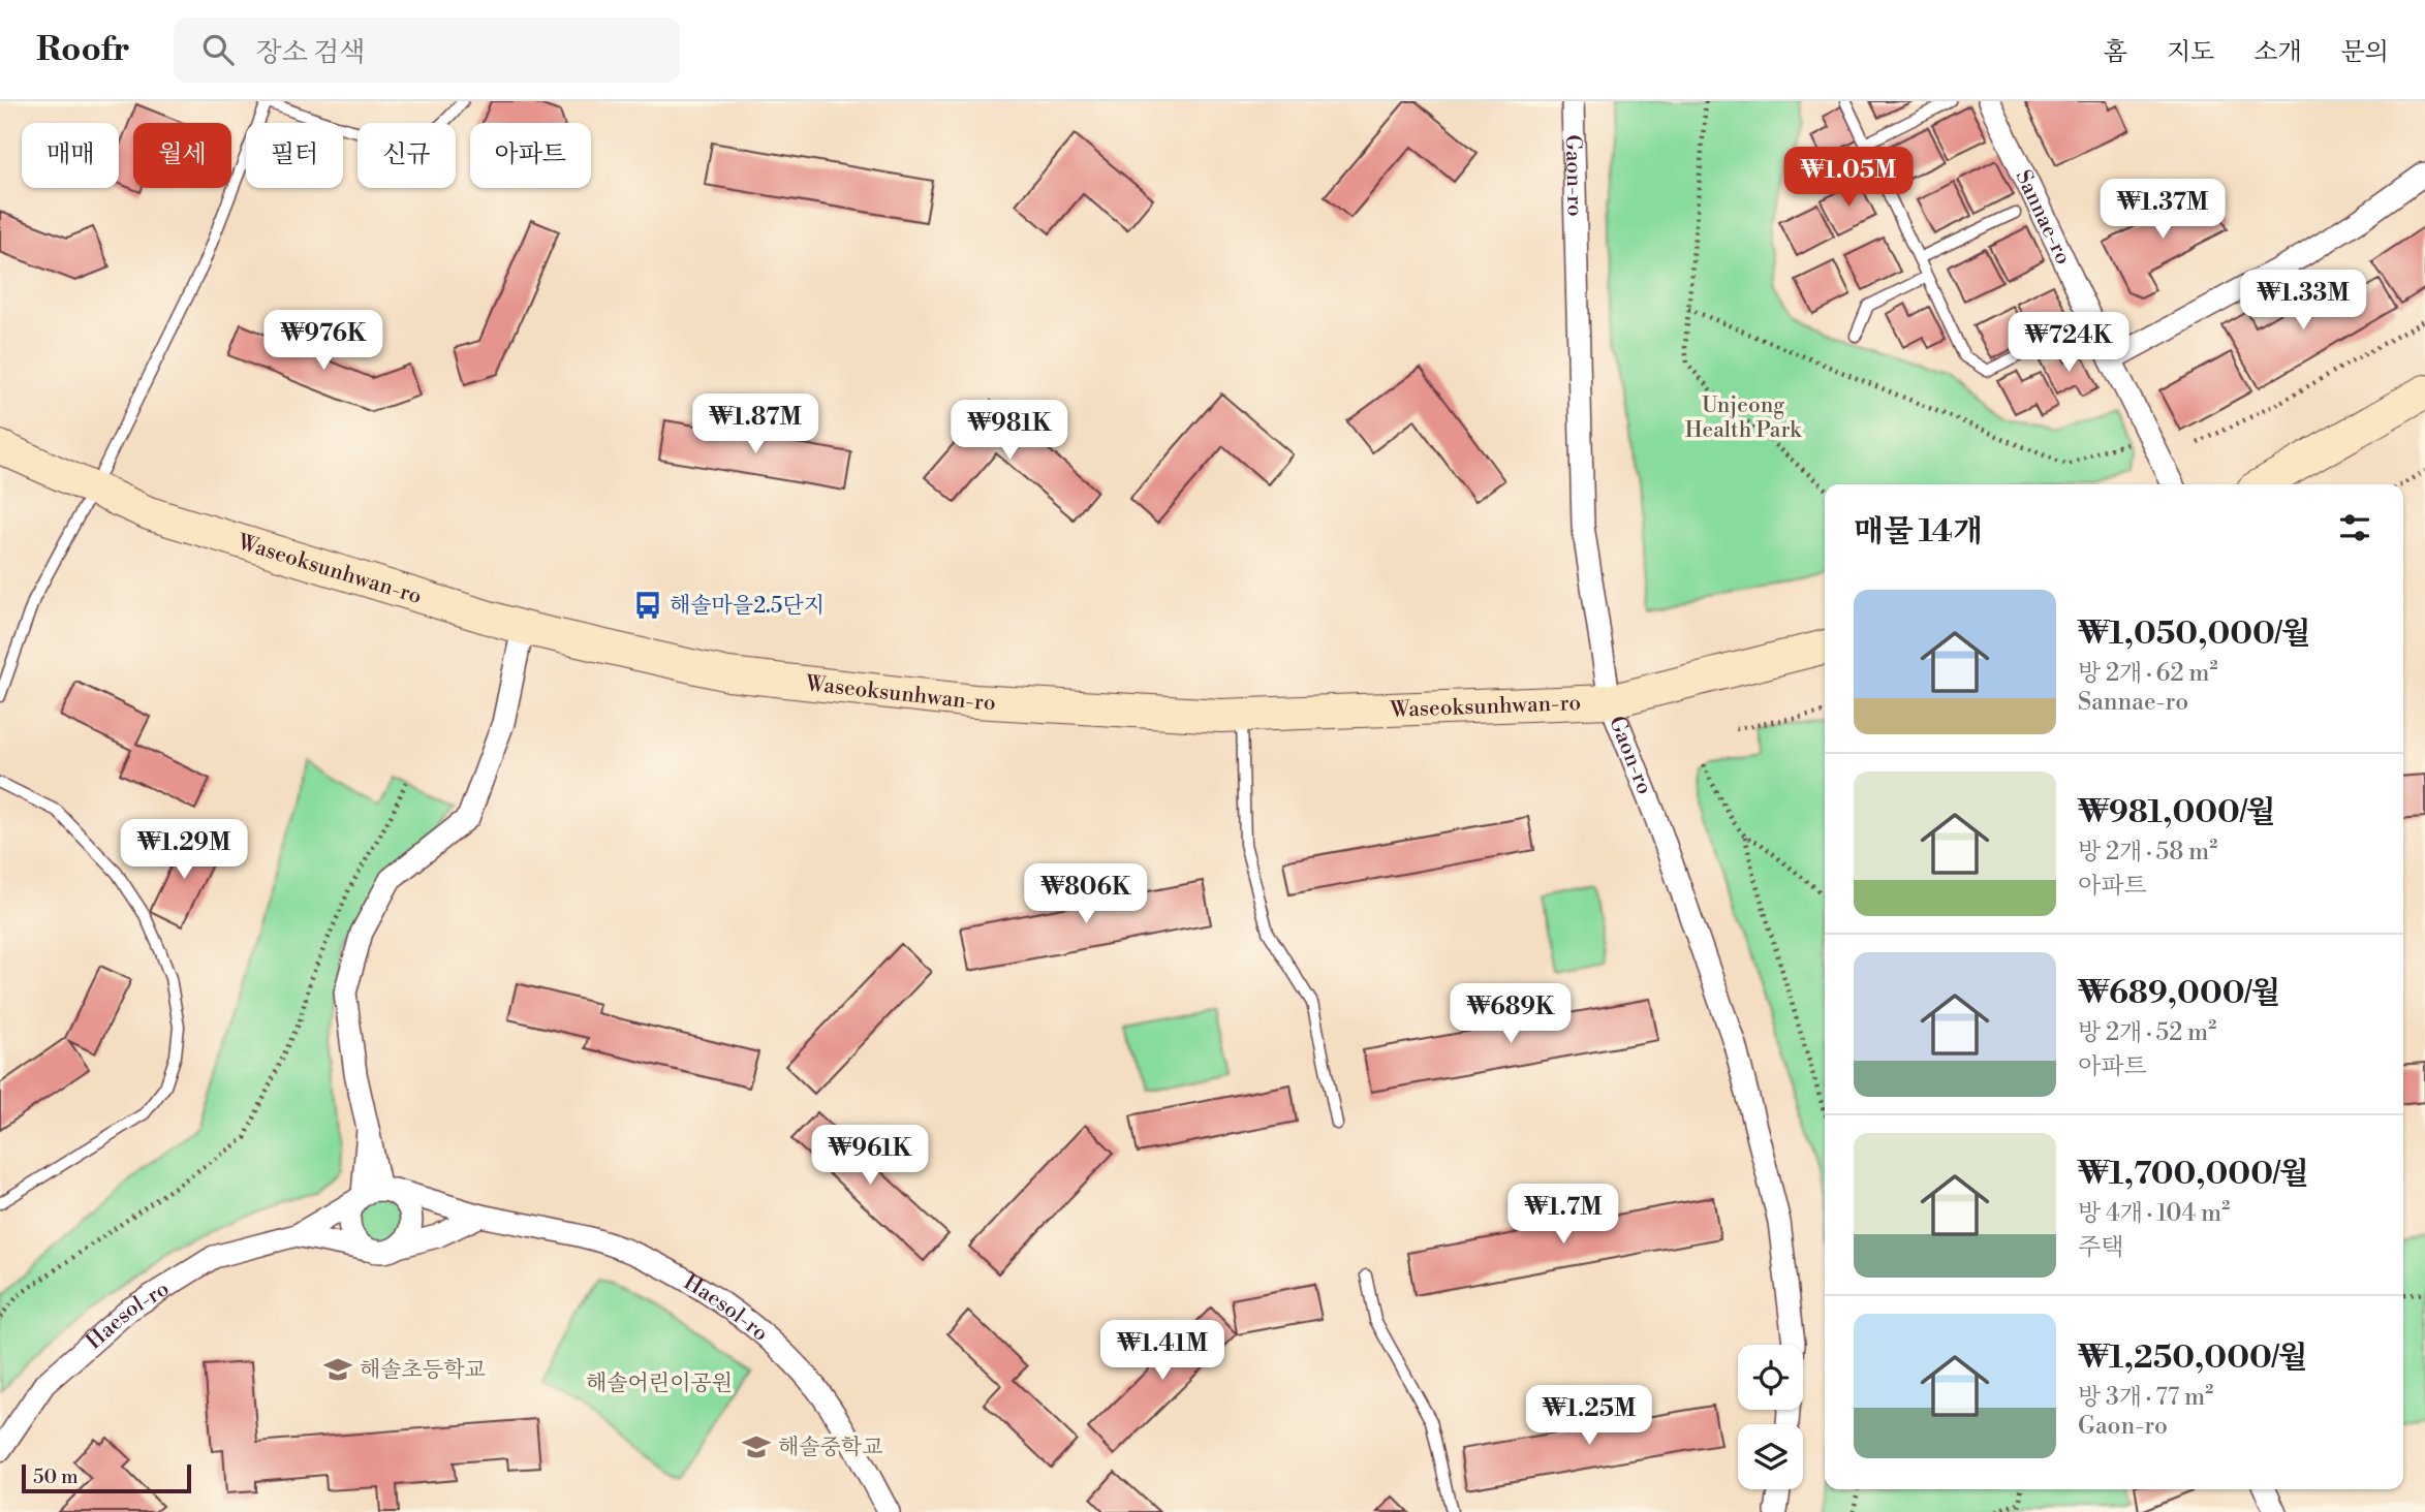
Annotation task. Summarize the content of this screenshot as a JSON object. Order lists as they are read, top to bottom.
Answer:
{
  "streets": {
    "street": [
      "Gaon-ro",
      "Sannae-ro",
      "Waseoksunhwan-ro",
      "Haesol-ro"
    ]
  },
  "crossings": [
    ["Gaon-ro", "Waseoksunhwan-ro"]
  ],
  "parks": ["Unjeong Health Park", "해솔어린이공원"],
  "places": {
    "bus stop": ["해솔마을2.5단지"],
    "school or university": ["해솔초등학교", "해솔중학교"]
  },
  "scale_bar": "50 m",
  "page": {
    "header": "Roofr",
    "search": "장소 검색",
    "nav": [
      "홈",
      "지도",
      "소개",
      "문의"
    ],
    "chip": [
      "매매",
      "월세",
      "필터",
      "신규",
      "아파트"
    ],
    "price": [
      "₩1.05M",
      "₩1.37M",
      "₩1.33M",
      "₩976K",
      "₩724K",
      "₩1.87M",
      "₩981K",
      "₩1.29M",
      "₩806K",
      "₩689K",
      "₩961K",
      "₩1.7M",
      "₩1.41M",
      "₩1.25M"
    ],
    "heading": "매물 14개",
    "list": [
      {
        "name": "₩1,050,000/월",
        "note": "방 2개 · 62 m² · Sannae-ro"
      },
      {
        "name": "₩981,000/월",
        "note": "방 2개 · 58 m² · 아파트"
      },
      {
        "name": "₩689,000/월",
        "note": "방 2개 · 52 m² · 아파트"
      },
      {
        "name": "₩1,700,000/월",
        "note": "방 4개 · 104 m² · 주택"
      },
      {
        "name": "₩1,250,000/월",
        "note": "방 3개 · 77 m² · Gaon-ro"
      }
    ],
    "scale": "50 m"
  }
}
